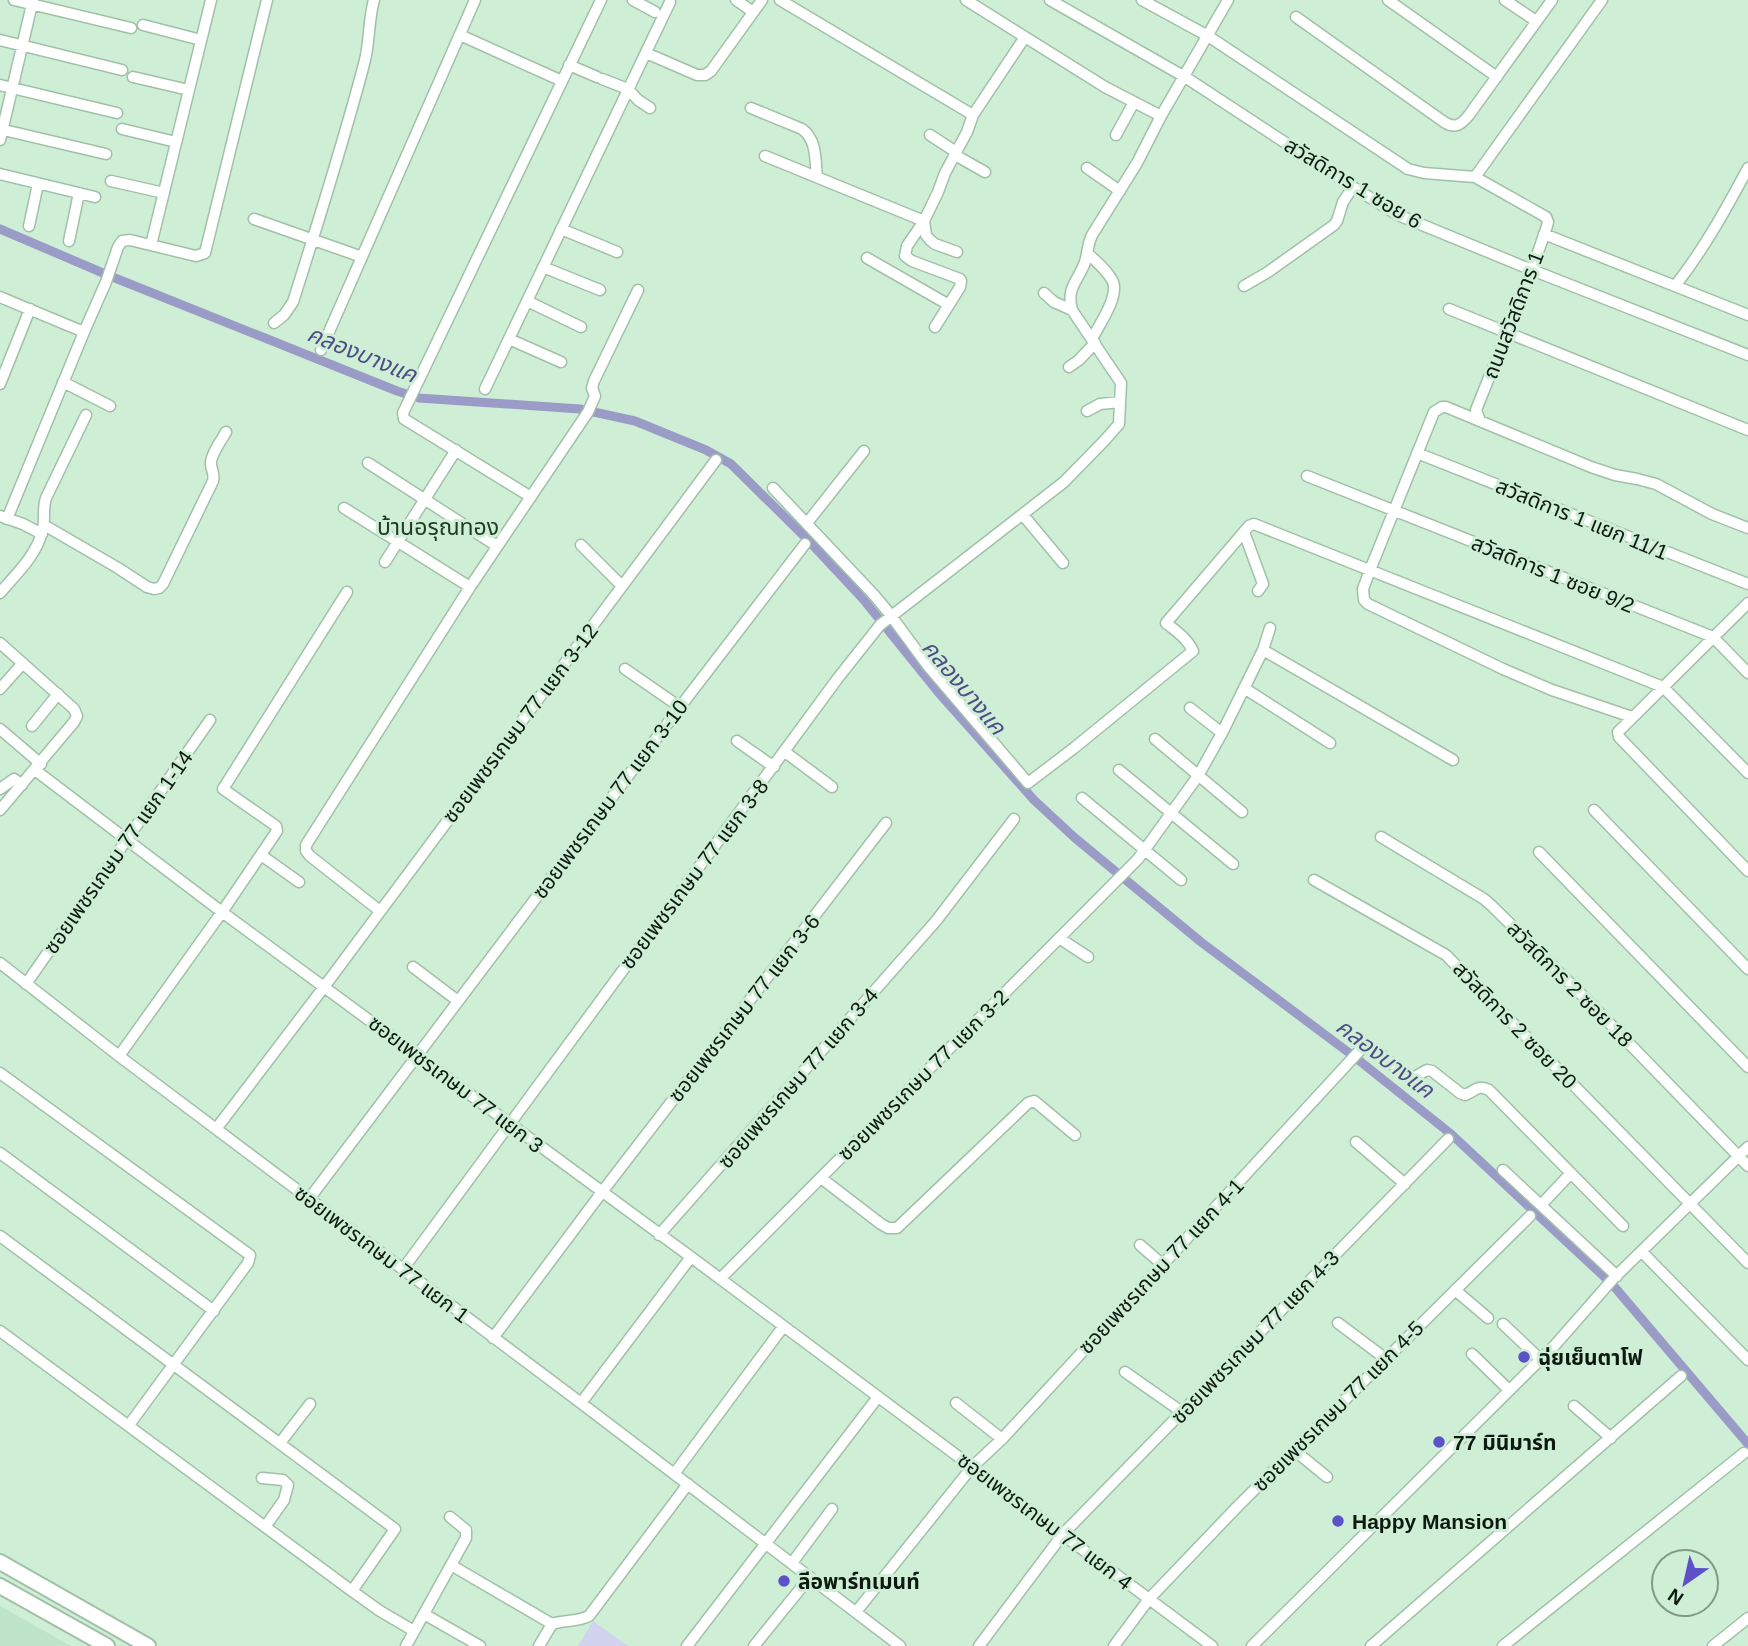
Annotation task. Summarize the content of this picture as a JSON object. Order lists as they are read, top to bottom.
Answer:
{
  "streets": {
    "street": [
      "สวัสดิการ 1 ซอย 6",
      "ถนนสวัสดิการ 1",
      "สวัสดิการ 1 แยก 11/1",
      "สวัสดิการ 1 ซอย 9/2",
      "ซอยเพชรเกษม 77 แยก 3-12",
      "ซอยเพชรเกษม 77 แยก 3-10",
      "ซอยเพชรเกษม 77 แยก 1-14",
      "ซอยเพชรเกษม 77 แยก 3-8",
      "สวัสดิการ 2 ซอย 18",
      "ซอยเพชรเกษม 77 แยก 3-6",
      "สวัสดิการ 2 ซอย 20",
      "ซอยเพชรเกษม 77 แยก 3-2",
      "ซอยเพชรเกษม 77 แยก 3-4",
      "ซอยเพชรเกษม 77 แยก 3",
      "ซอยเพชรเกษม 77 แยก 1",
      "ซอยเพชรเกษม 77 แยก 4-1",
      "ซอยเพชรเกษม 77 แยก 4-3",
      "ซอยเพชรเกษม 77 แยก 4-5",
      "ซอยเพชรเกษม 77 แยก 4"
    ]
  },
  "crossings": [
    ["สวัสดิการ 1 ซอย 6", "ถนนสวัสดิการ 1"],
    ["ซอยเพชรเกษม 77 แยก 3-12", "ซอยเพชรเกษม 77 แยก 3"],
    ["ซอยเพชรเกษม 77 แยก 3-12", "ซอยเพชรเกษม 77 แยก 1"],
    ["ซอยเพชรเกษม 77 แยก 3-10", "ซอยเพชรเกษม 77 แยก 3"],
    ["ซอยเพชรเกษม 77 แยก 3-10", "ซอยเพชรเกษม 77 แยก 1"],
    ["ซอยเพชรเกษม 77 แยก 1-14", "ซอยเพชรเกษม 77 แยก 3"],
    ["ซอยเพชรเกษม 77 แยก 1-14", "ซอยเพชรเกษม 77 แยก 1"],
    ["ซอยเพชรเกษม 77 แยก 3-8", "ซอยเพชรเกษม 77 แยก 3"],
    ["ซอยเพชรเกษม 77 แยก 3-8", "ซอยเพชรเกษม 77 แยก 1"],
    ["ซอยเพชรเกษม 77 แยก 3-6", "ซอยเพชรเกษม 77 แยก 3"],
    ["ซอยเพชรเกษม 77 แยก 3-6", "ซอยเพชรเกษม 77 แยก 1"],
    ["ซอยเพชรเกษม 77 แยก 3-2", "ซอยเพชรเกษม 77 แยก 3"],
    ["ซอยเพชรเกษม 77 แยก 3-4", "ซอยเพชรเกษม 77 แยก 3"],
    ["ซอยเพชรเกษม 77 แยก 3", "ซอยเพชรเกษม 77 แยก 4"],
    ["ซอยเพชรเกษม 77 แยก 1", "ซอยเพชรเกษม 77 แยก 4-1"],
    ["ซอยเพชรเกษม 77 แยก 4-1", "ซอยเพชรเกษม 77 แยก 4"],
    ["ซอยเพชรเกษม 77 แยก 4-3", "ซอยเพชรเกษม 77 แยก 4"],
    ["ซอยเพชรเกษม 77 แยก 4-5", "ซอยเพชรเกษม 77 แยก 4"]
  ],
  "districts": ["บ้านอรุณทอง"],
  "water": ["คลองบางแค"],
  "places": [
    "ฉุ่ยเย็นตาโฟ",
    "77 มินิมาร์ท",
    "Happy Mansion",
    "ลีอพาร์ทเมนท์"
  ],
  "north": "bottom left"
}
